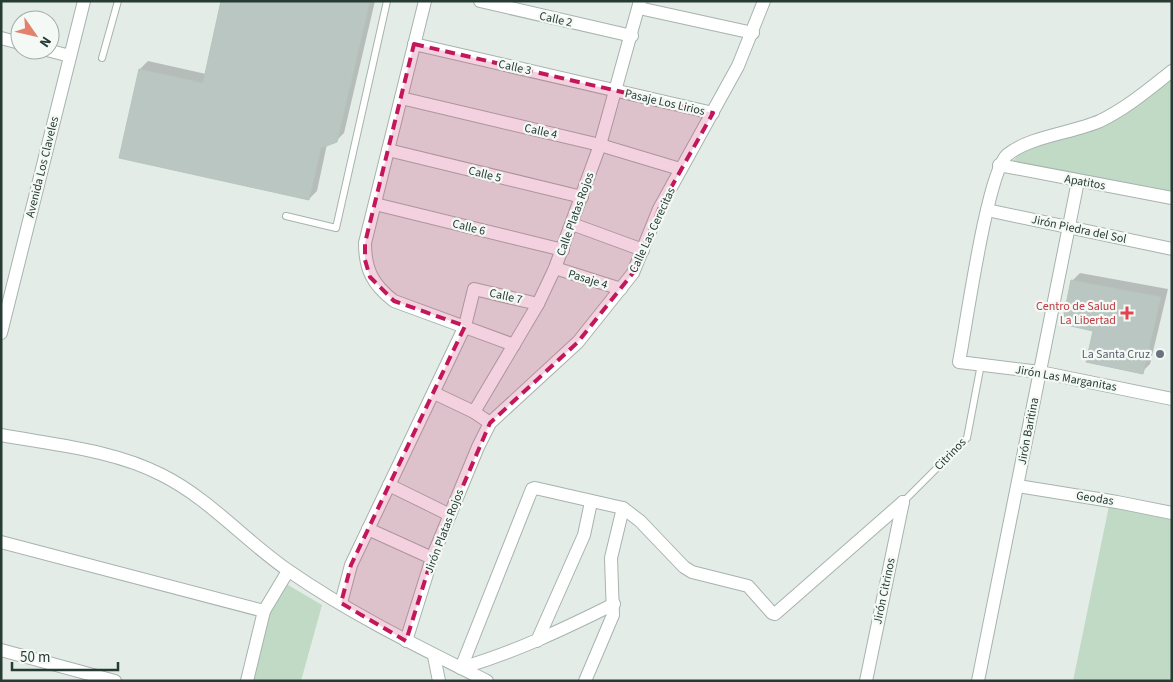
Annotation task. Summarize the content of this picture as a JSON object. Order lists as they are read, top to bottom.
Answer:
{
  "streets": {
    "street": [
      "Calle 2",
      "Calle 3",
      "Pasaje Los Lirios",
      "Calle 4",
      "Avenida Los Claveles",
      "Calle 5",
      "Apatitos",
      "Calle Platas Rojos",
      "Calle 6",
      "Jirón Piedra del Sol",
      "Calle Las Cerecitas",
      "Pasaje 4",
      "Calle 7",
      "Jirón Las Marganitas",
      "Jirón Baritina",
      "Geodas",
      "Jirón Platas Rojos",
      "Jirón Citrinos"
    ],
    "lane": ["Citrinos"]
  },
  "crossings": [
    ["Calle 2", "Calle Platas Rojos"],
    ["Calle 3", "Pasaje Los Lirios"],
    ["Calle 3", "Calle Platas Rojos"],
    ["Pasaje Los Lirios", "Calle Platas Rojos"],
    ["Pasaje Los Lirios", "Calle Las Cerecitas"],
    ["Calle 4", "Calle Platas Rojos"],
    ["Calle 4", "Calle Las Cerecitas"],
    ["Calle 5", "Calle Platas Rojos"],
    ["Apatitos", "Jirón Baritina"],
    ["Calle Platas Rojos", "Calle 6"],
    ["Calle Platas Rojos", "Pasaje 4"],
    ["Calle Platas Rojos", "Calle 7"],
    ["Jirón Piedra del Sol", "Jirón Las Marganitas"],
    ["Jirón Piedra del Sol", "Jirón Baritina"],
    ["Calle Las Cerecitas", "Pasaje 4"],
    ["Calle Las Cerecitas", "Jirón Platas Rojos"],
    ["Jirón Las Marganitas", "Jirón Baritina"],
    ["Jirón Las Marganitas", "Citrinos"],
    ["Jirón Baritina", "Geodas"],
    ["Citrinos", "Jirón Citrinos"]
  ],
  "places": {
    "health": ["Centro de Salud La Libertad"],
    "other": ["La Santa Cruz"]
  },
  "scale_bar": "50 m",
  "north": "bottom right"
}
